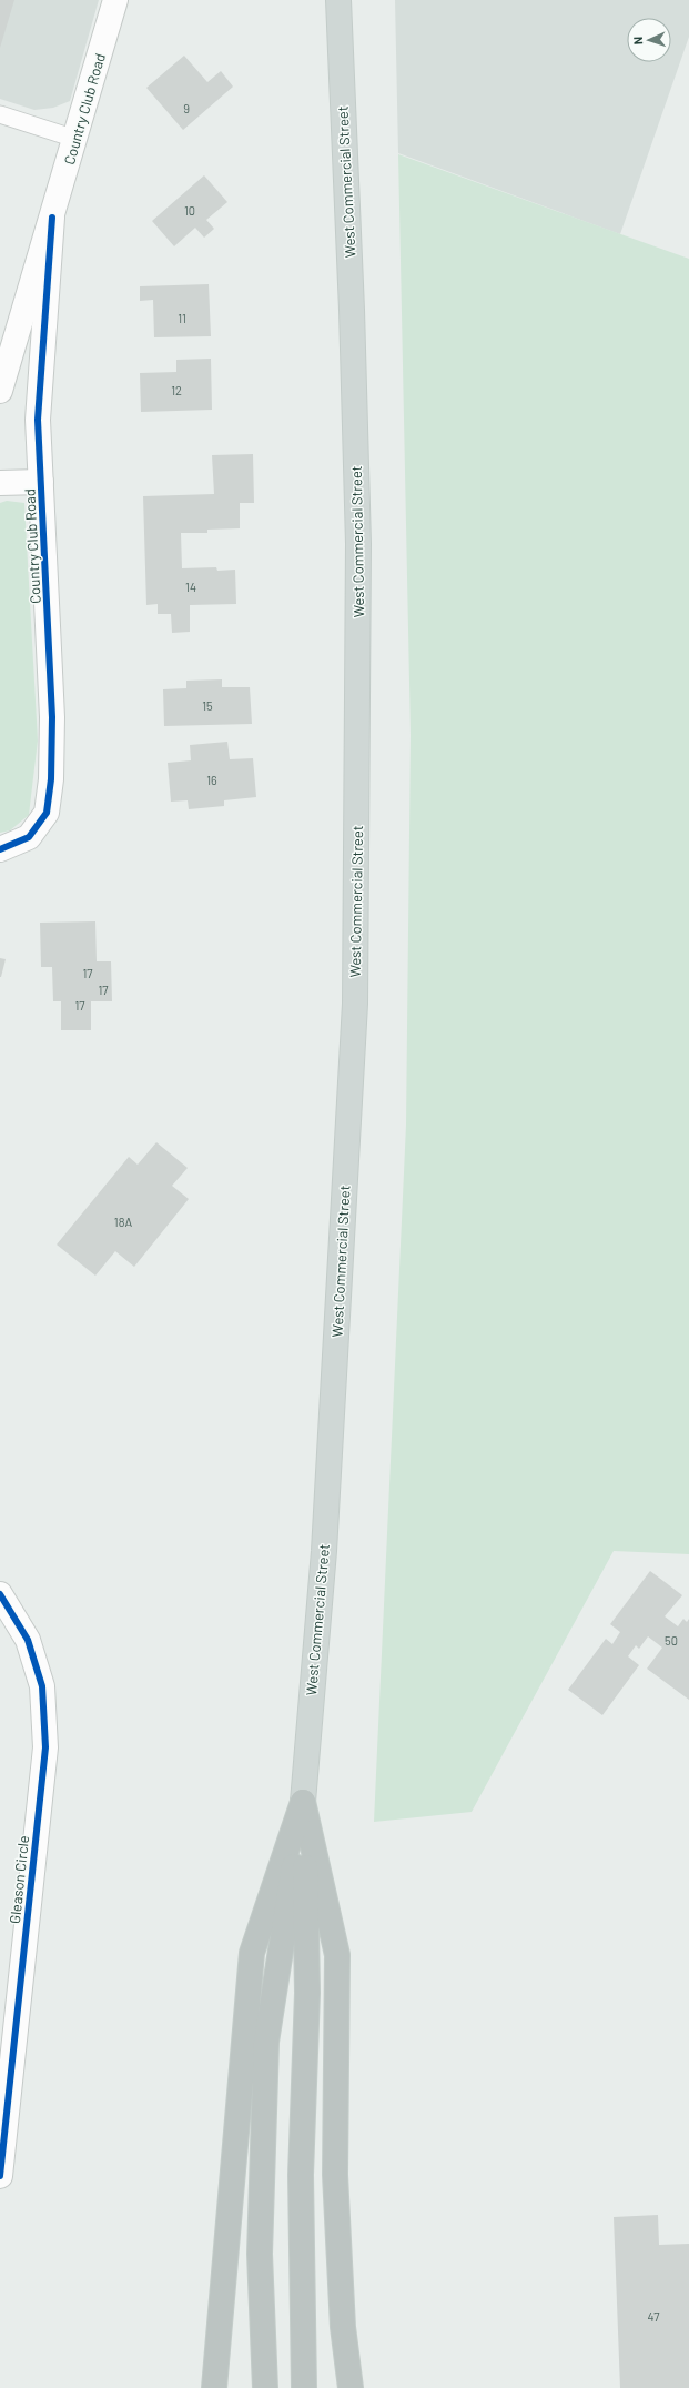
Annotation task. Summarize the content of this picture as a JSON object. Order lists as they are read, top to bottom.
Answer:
{
  "streets": {
    "main road": ["West Commercial Street"],
    "street": ["Country Club Road", "Gleason Circle"]
  },
  "house_numbers": [
    "9",
    "10",
    "11",
    "12",
    "14",
    "15",
    "16",
    "17",
    "17",
    "17",
    "18A",
    "50",
    "47"
  ],
  "north": "left"
}
